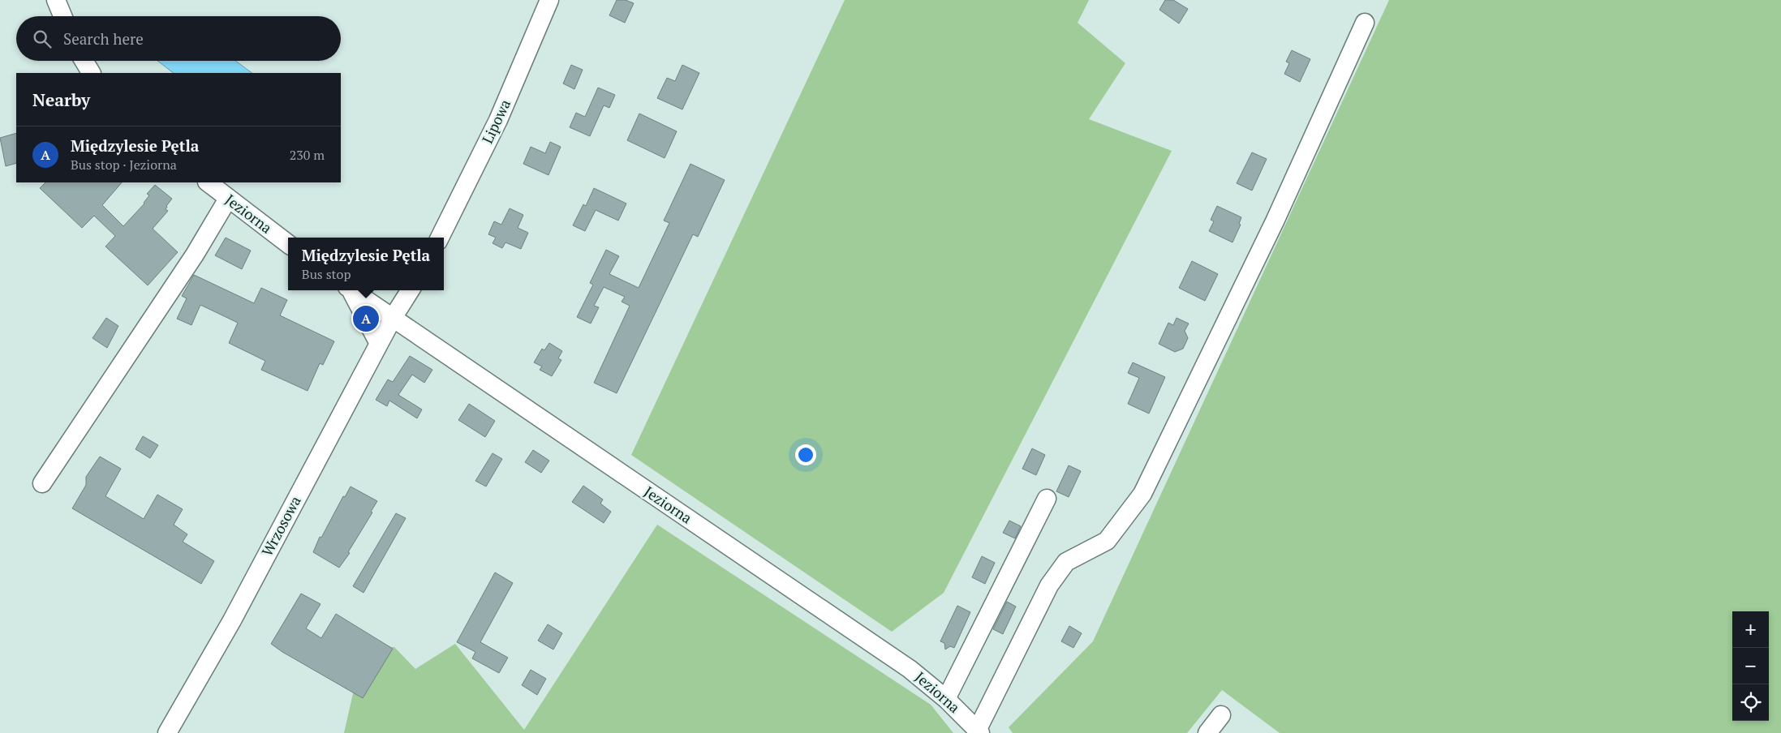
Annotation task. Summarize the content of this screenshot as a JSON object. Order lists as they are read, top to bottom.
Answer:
{
  "streets": {
    "street": ["Lipowa", "Jeziorna", "Wrzosowa"]
  },
  "crossings": [
    ["Jeziorna", "Wrzosowa"]
  ],
  "page": {
    "search": "Search here",
    "heading": "Nearby",
    "list": [
      {
        "mark": "A",
        "name": "Międzylesie Pętla",
        "note": "Bus stop · Jeziorna",
        "value": "230 m"
      }
    ],
    "popup": ["Międzylesie Pętla", "Bus stop"],
    "pins": "A",
    "map_buttons": ["+", "−"]
  }
}
